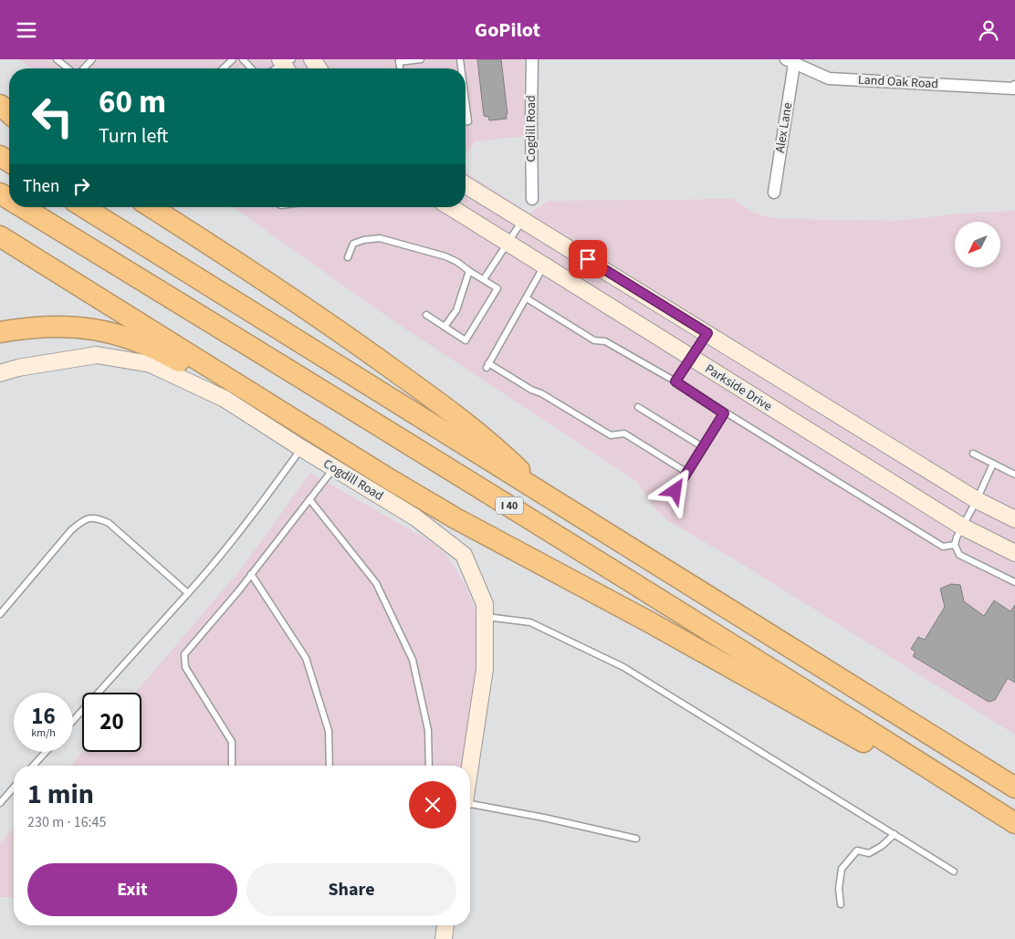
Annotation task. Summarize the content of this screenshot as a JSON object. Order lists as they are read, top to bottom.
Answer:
{
  "streets": {
    "highway": ["I 40"],
    "street": [
      "Land Oak Road",
      "Alex Lane",
      "Cogdill Road",
      "Parkside Drive"
    ]
  },
  "crossings": [
    ["Land Oak Road", "Alex Lane"]
  ],
  "north": "bottom left",
  "page": {
    "header": "GoPilot",
    "turn": ["60 m", "Turn left"],
    "then": "Then",
    "speed": "16 km/h",
    "limit": "20",
    "heading": ["1 min", "230 m · 16:45"],
    "buttons": ["Exit", "Share"]
  }
}
